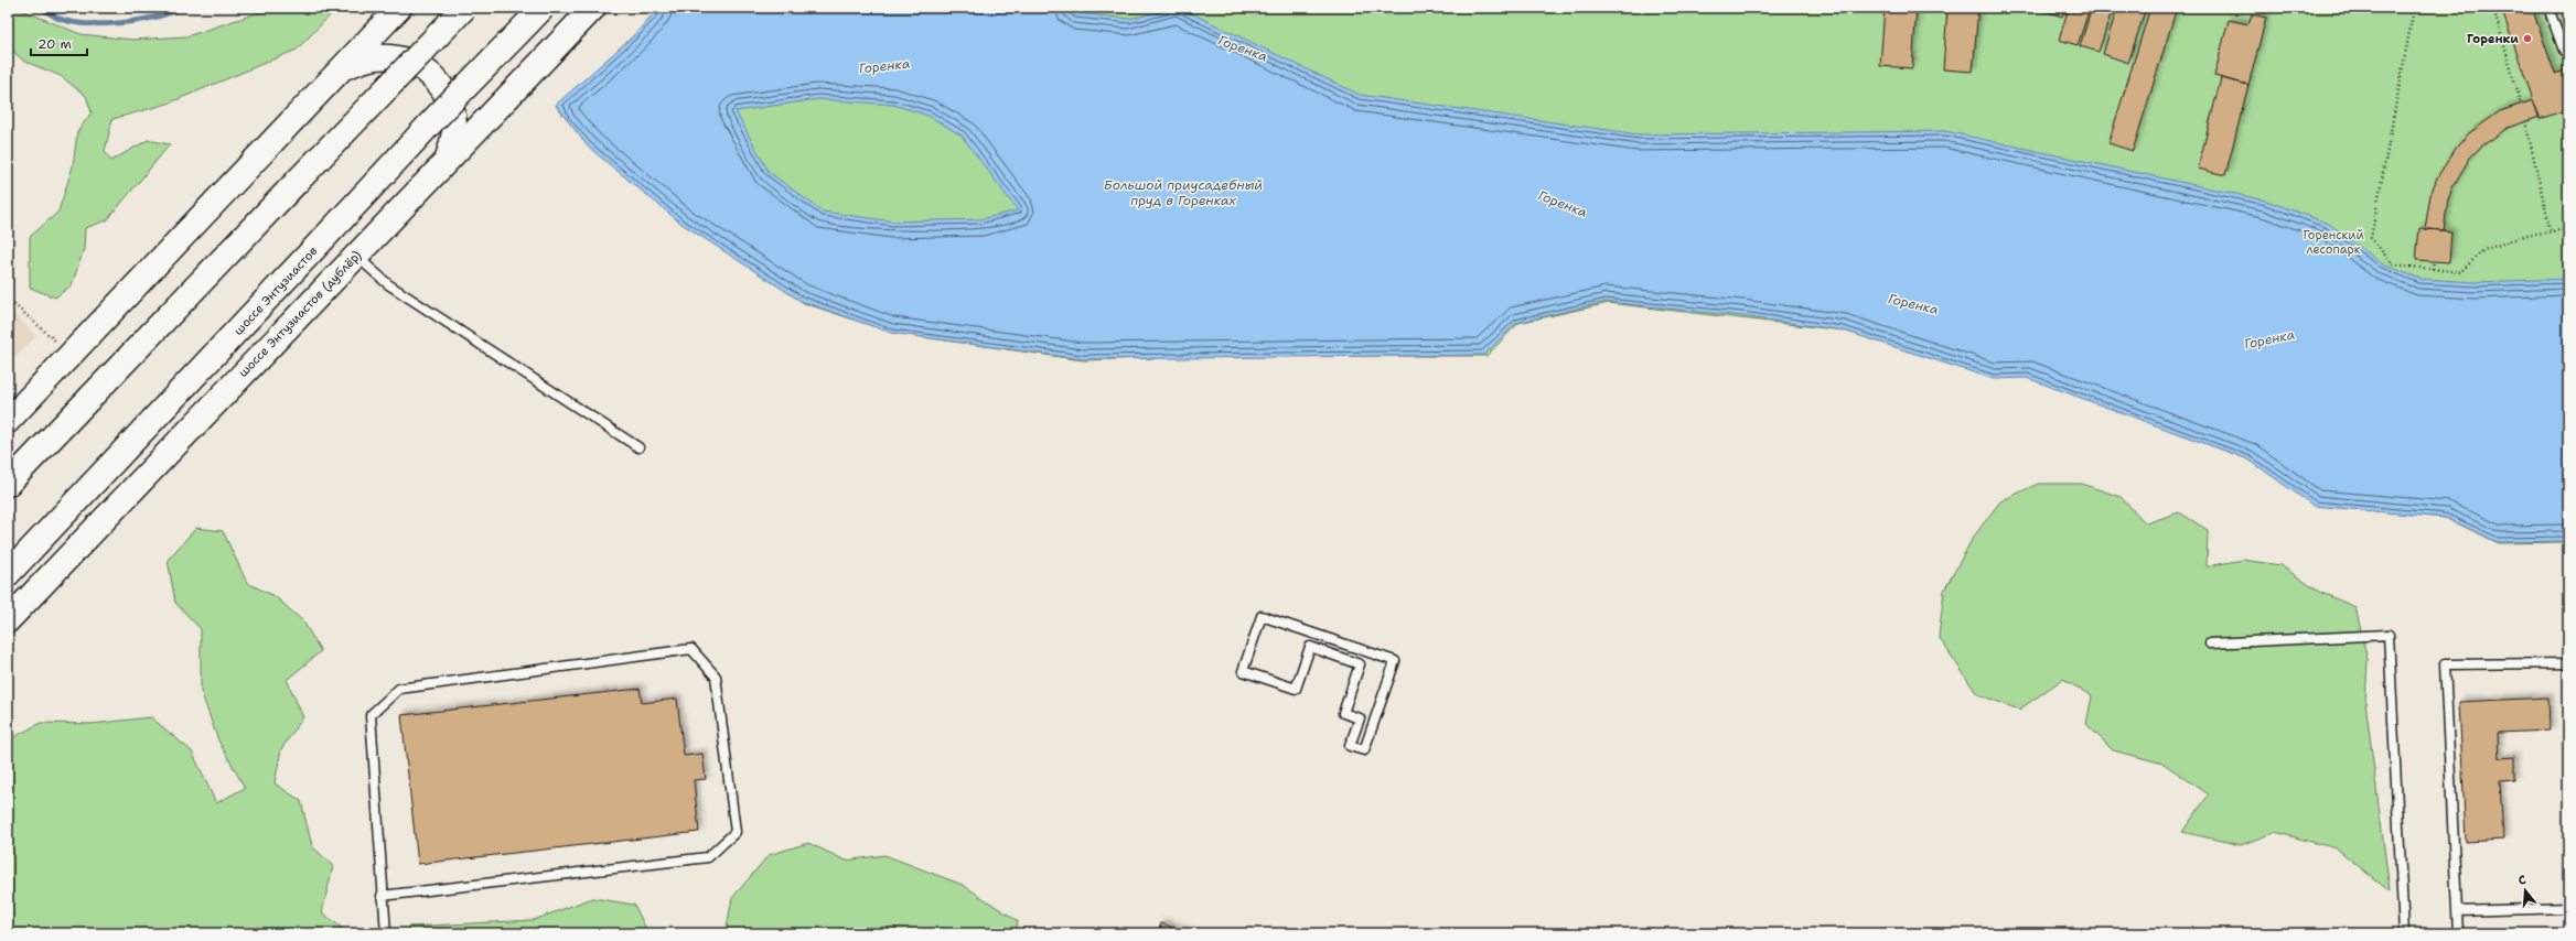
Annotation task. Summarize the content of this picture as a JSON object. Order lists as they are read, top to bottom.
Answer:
{
  "streets": {
    "main road": ["шоссе Энтузиастов", "шоссе Энтузиастов (дублёр)"]
  },
  "water": ["Горенка", "Большой приусадебный пруд в Горенках"],
  "parks": ["Горенский лесопарк"],
  "places": ["Горенки"],
  "scale_bar": "20 m",
  "north": "top"
}
